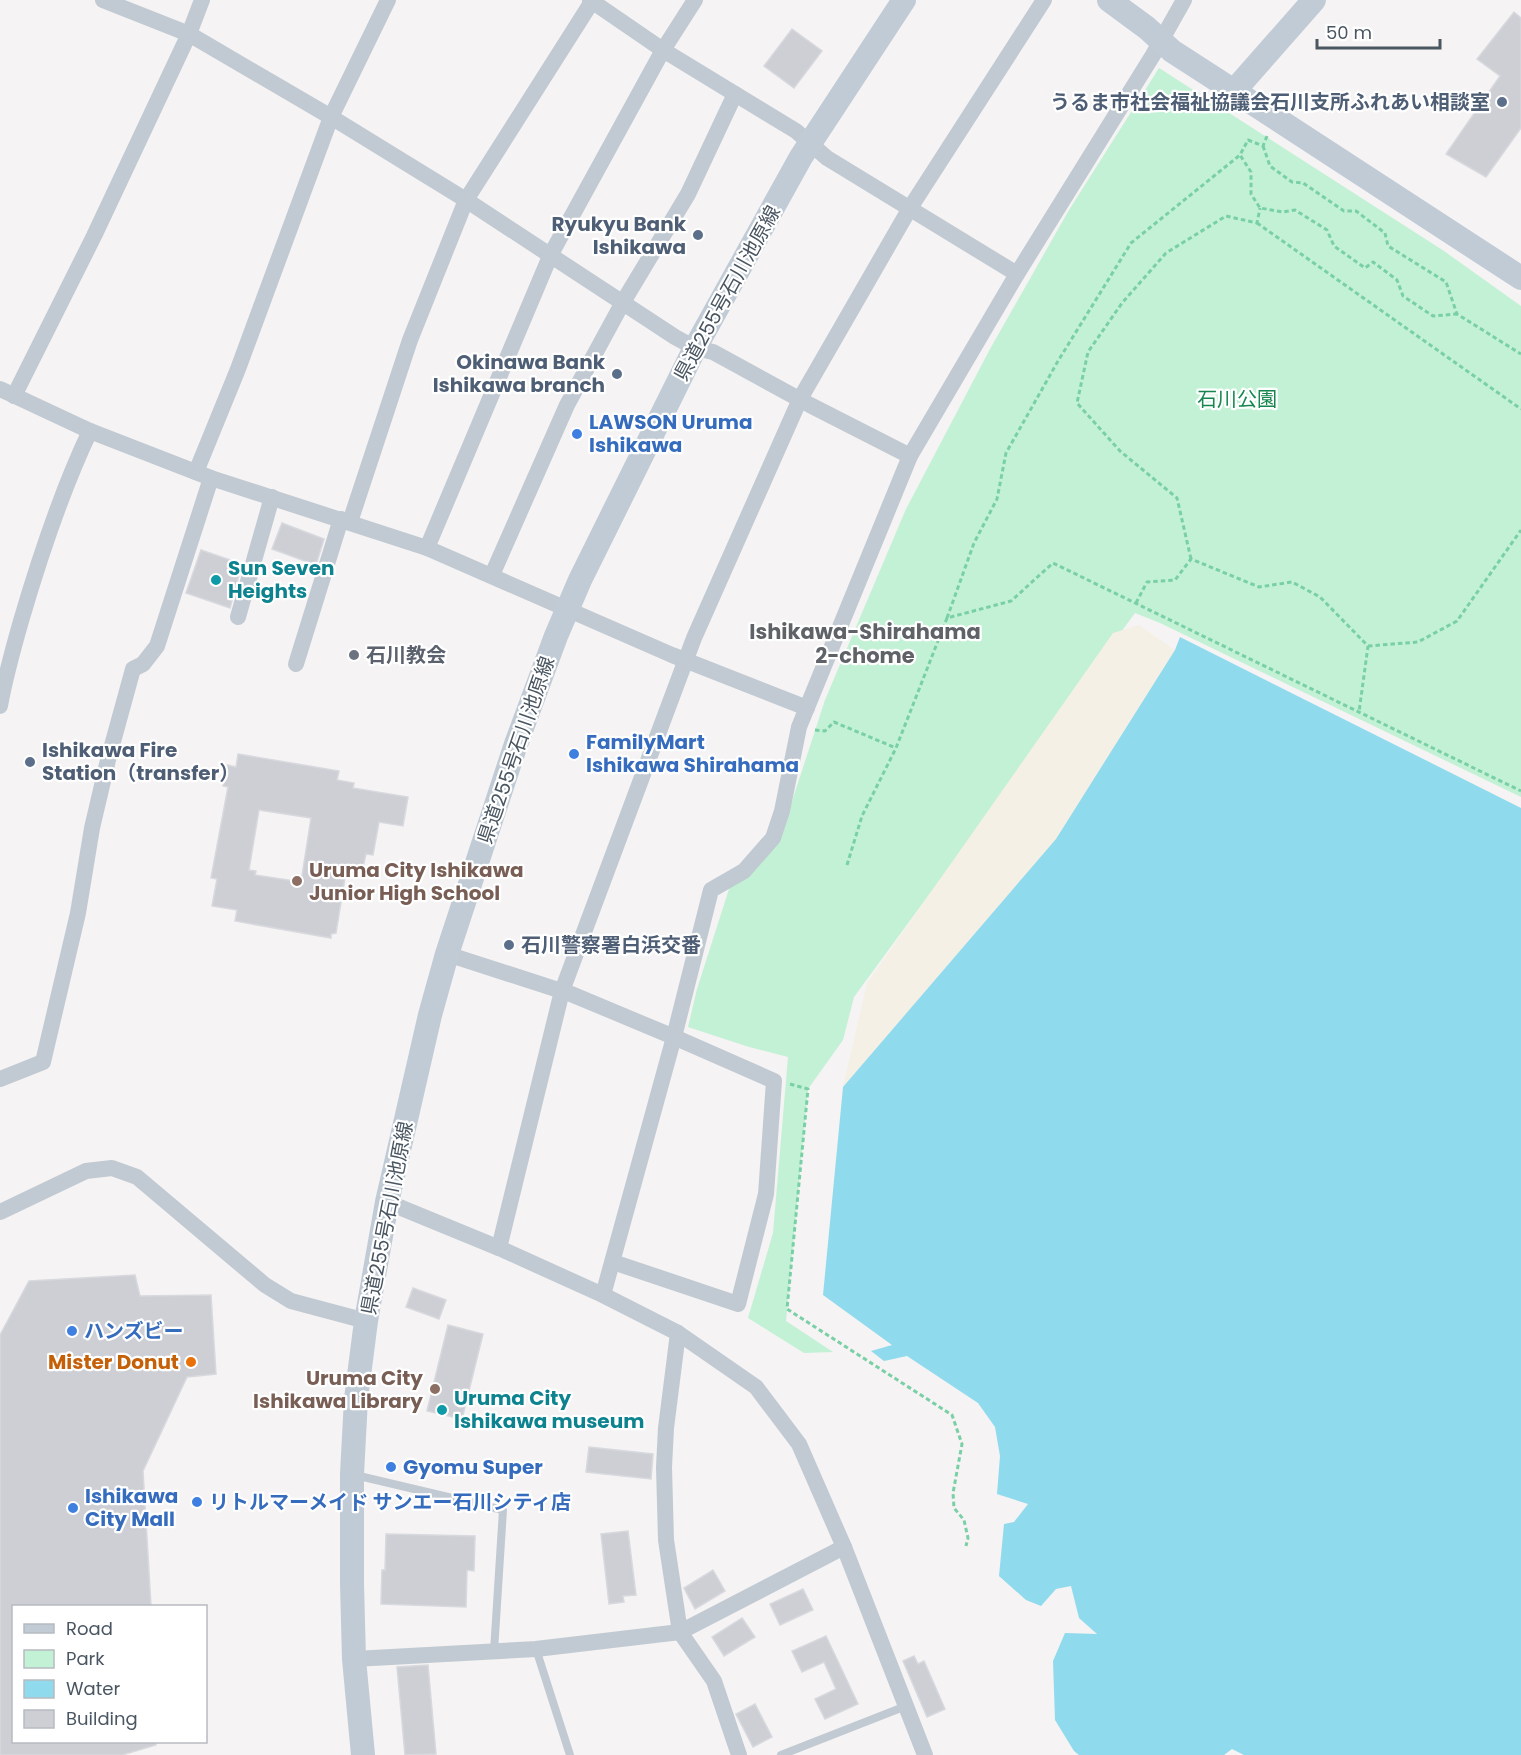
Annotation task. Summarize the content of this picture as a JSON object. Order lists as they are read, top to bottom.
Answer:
{
  "streets": {
    "main road": ["県道255号石川池原線"]
  },
  "districts": ["Ishikawa-Shirahama 2-chome"],
  "parks": ["石川公園"],
  "places": [
    "うるま市社会福祉協議会石川支所ふれあい相談室",
    "Ryukyu Bank Ishikawa",
    "Okinawa Bank Ishikawa branch",
    "LAWSON Uruma Ishikawa",
    "Sun Seven Heights",
    "石川教会",
    "FamilyMart Ishikawa Shirahama",
    "Ishikawa Fire Station（transfer）",
    "Uruma City Ishikawa Junior High School",
    "石川警察署白浜交番",
    "ハンズビー",
    "Mister Donut",
    "Uruma City Ishikawa Library",
    "Uruma City Ishikawa museum",
    "Gyomu Super",
    "リトルマーメイド サンエー石川シティ店",
    "Ishikawa City Mall"
  ],
  "legend": [
    "Road",
    "Park",
    "Water",
    "Building"
  ],
  "scale_bar": "50 m"
}
